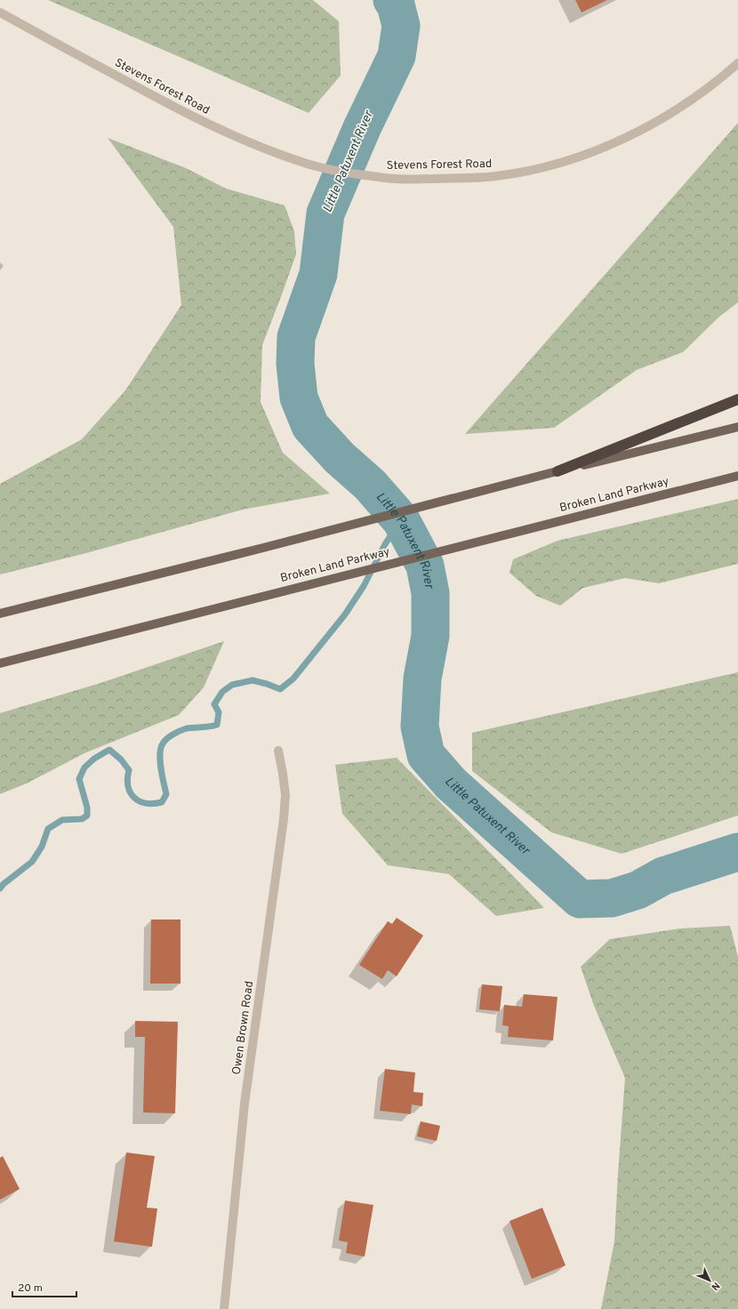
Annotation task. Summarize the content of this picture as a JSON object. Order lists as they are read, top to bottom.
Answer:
{
  "streets": {
    "main road": ["Broken Land Parkway"],
    "street": ["Stevens Forest Road", "Owen Brown Road"]
  },
  "water": ["Little Patuxent River"],
  "scale_bar": "20 m",
  "north": "bottom right"
}
